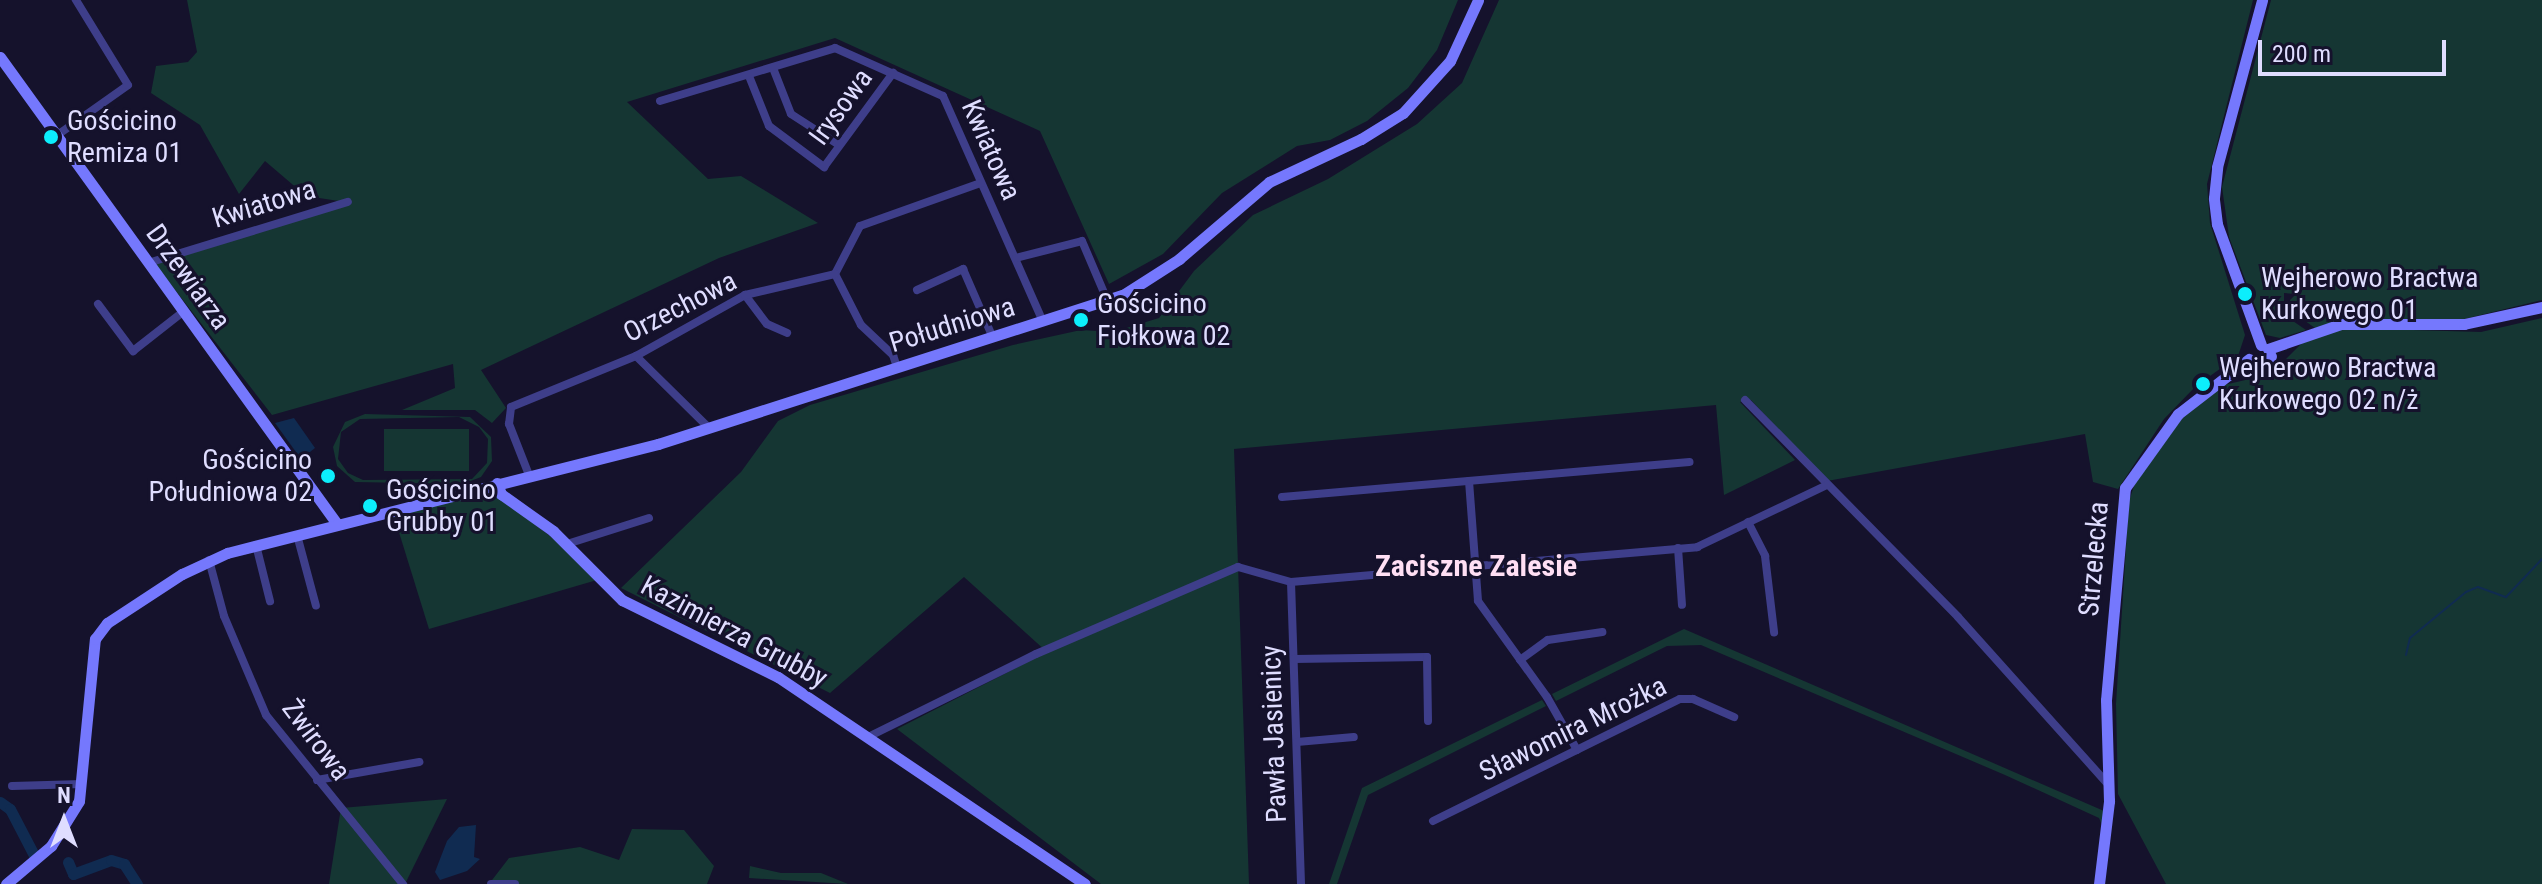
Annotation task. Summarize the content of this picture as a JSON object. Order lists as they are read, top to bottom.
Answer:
{
  "streets": {
    "street": [
      "Irysowa",
      "Kwiatowa",
      "Drzewiarza",
      "Orzechowa",
      "Południowa",
      "Strzelecka",
      "Kazimierza Grubby",
      "Sławomira Mrożka",
      "Pawła Jasienicy",
      "Żwirowa"
    ]
  },
  "crossings": [
    ["Irysowa", "Kwiatowa"],
    ["Kwiatowa", "Drzewiarza"],
    ["Kwiatowa", "Południowa"],
    ["Drzewiarza", "Południowa"],
    ["Orzechowa", "Południowa"],
    ["Południowa", "Kazimierza Grubby"],
    ["Południowa", "Żwirowa"]
  ],
  "districts": ["Zaciszne Zalesie"],
  "places": [
    "Gościcino Remiza 01",
    "Wejherowo Bractwa Kurkowego 01",
    "Gościcino Fiołkowa 02",
    "Wejherowo Bractwa Kurkowego 02 n/ż",
    "Gościcino Południowa 02",
    "Gościcino Grubby 01"
  ],
  "scale_bar": "200 m",
  "north": "top"
}
